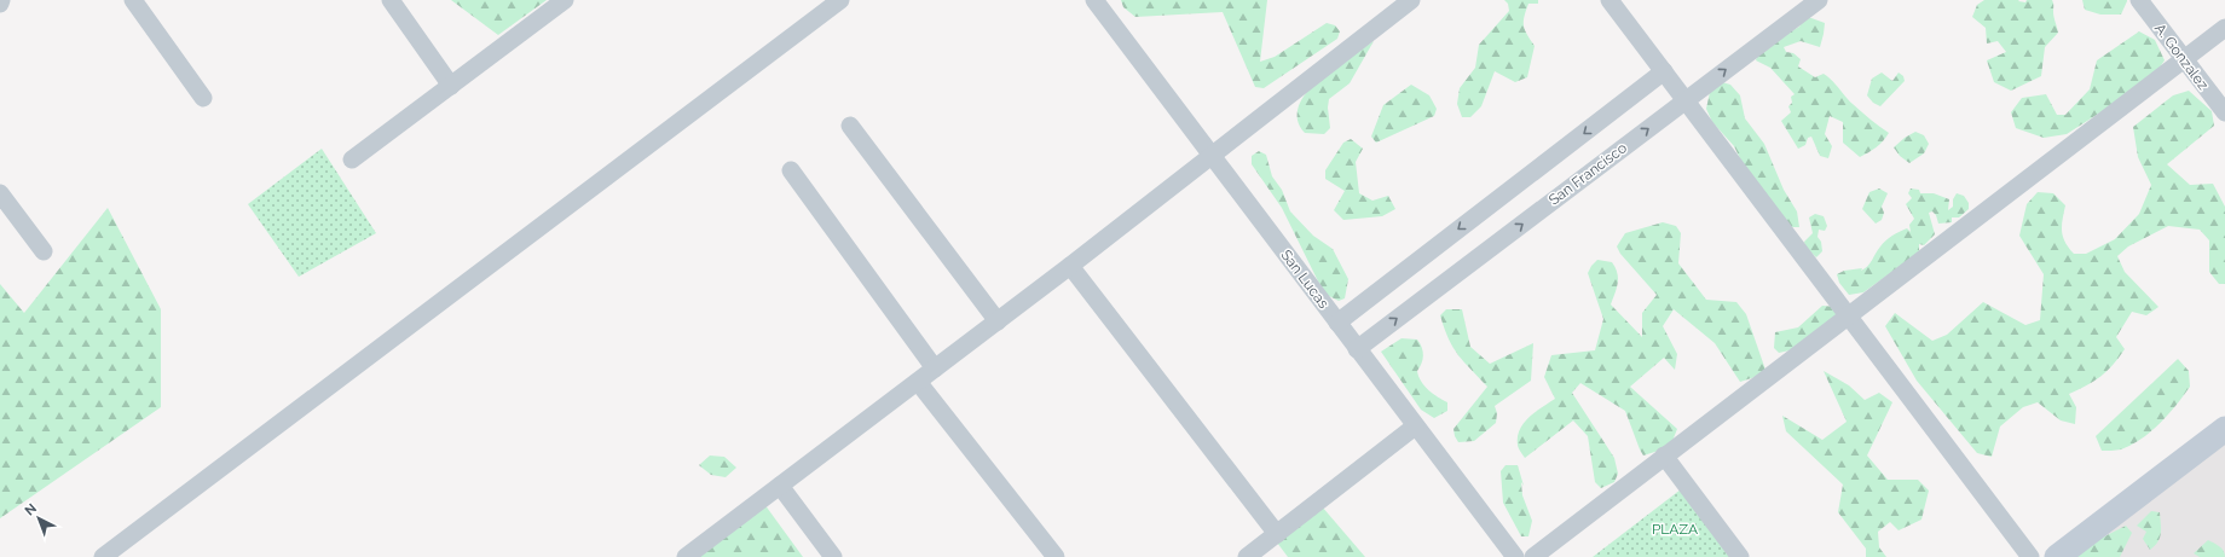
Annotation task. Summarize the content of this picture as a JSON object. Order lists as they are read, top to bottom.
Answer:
{
  "streets": {
    "street": ["A. Gonzalez", "San Francisco", "San Lucas"]
  },
  "crossings": [
    ["San Francisco", "San Lucas"]
  ],
  "parks": ["PLAZA"],
  "north": "top left"
}
